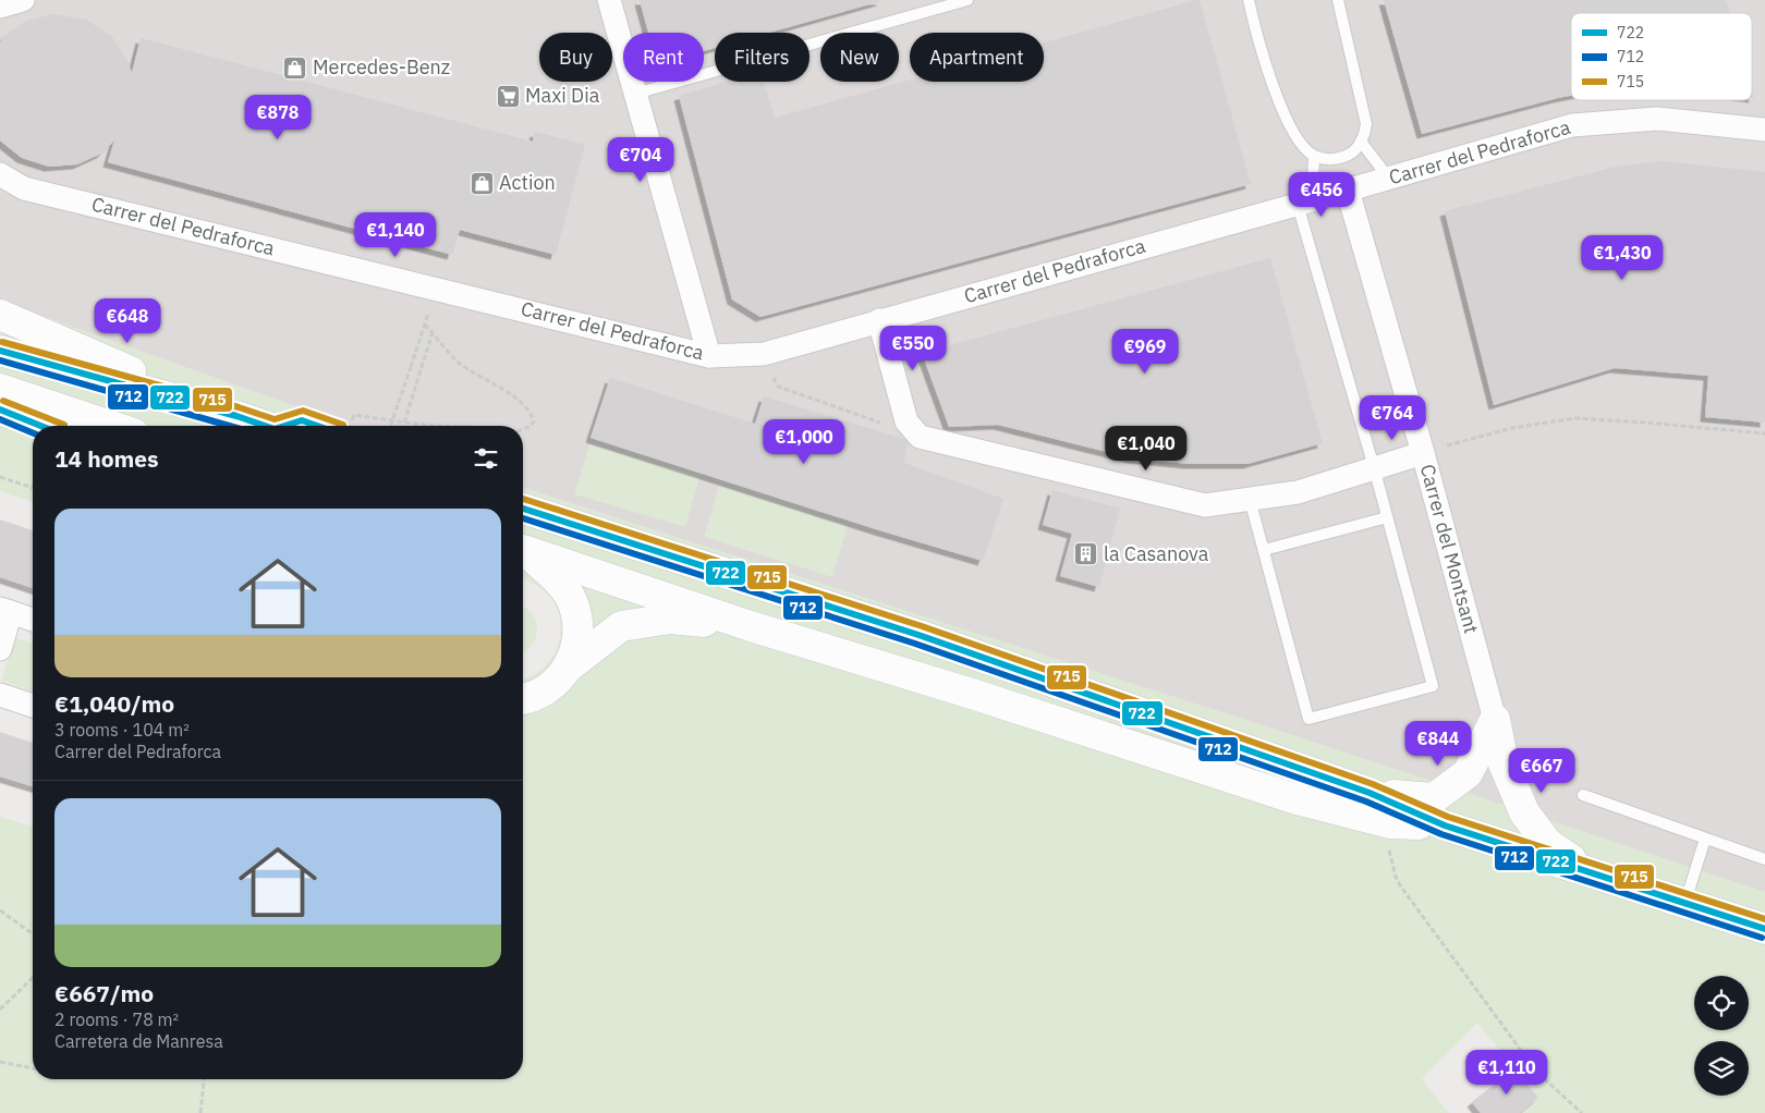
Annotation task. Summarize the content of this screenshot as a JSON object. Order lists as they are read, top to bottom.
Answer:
{
  "streets": {
    "street": ["Carrer del Pedraforca", "Carrer del Montsant"]
  },
  "crossings": [
    ["Carrer del Pedraforca", "Carrer del Montsant"]
  ],
  "places": {
    "shop": ["Mercedes-Benz", "Action"],
    "supermarket": ["Maxi Dia"],
    "building": ["la Casanova"]
  },
  "lines": ["transit line 715", "transit line 722", "transit line 712"],
  "legend": ["722", "712", "715"],
  "page": {
    "chip": [
      "Buy",
      "Rent",
      "Filters",
      "New",
      "Apartment"
    ],
    "price": [
      "€878",
      "€704",
      "€456",
      "€1,140",
      "€1,430",
      "€648",
      "€550",
      "€969",
      "€764",
      "€1,000",
      "€1,040",
      "€844",
      "€667",
      "€1,110"
    ],
    "heading": "14 homes",
    "list": [
      {
        "name": "€1,040/mo",
        "note": "3 rooms · 104 m² · Carrer del Pedraforca"
      },
      {
        "name": "€667/mo",
        "note": "2 rooms · 78 m² · Carretera de Manresa"
      }
    ]
  }
}
